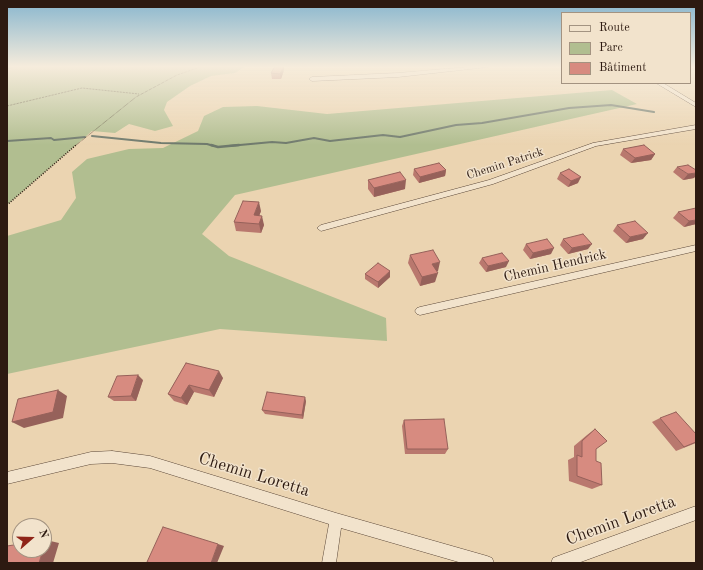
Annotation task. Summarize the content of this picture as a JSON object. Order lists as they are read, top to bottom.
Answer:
{
  "streets": {
    "street": ["Chemin Patrick", "Chemin Hendrick", "Chemin Loretta"]
  },
  "legend": ["Route", "Parc", "Bâtiment"],
  "north": "right"
}
